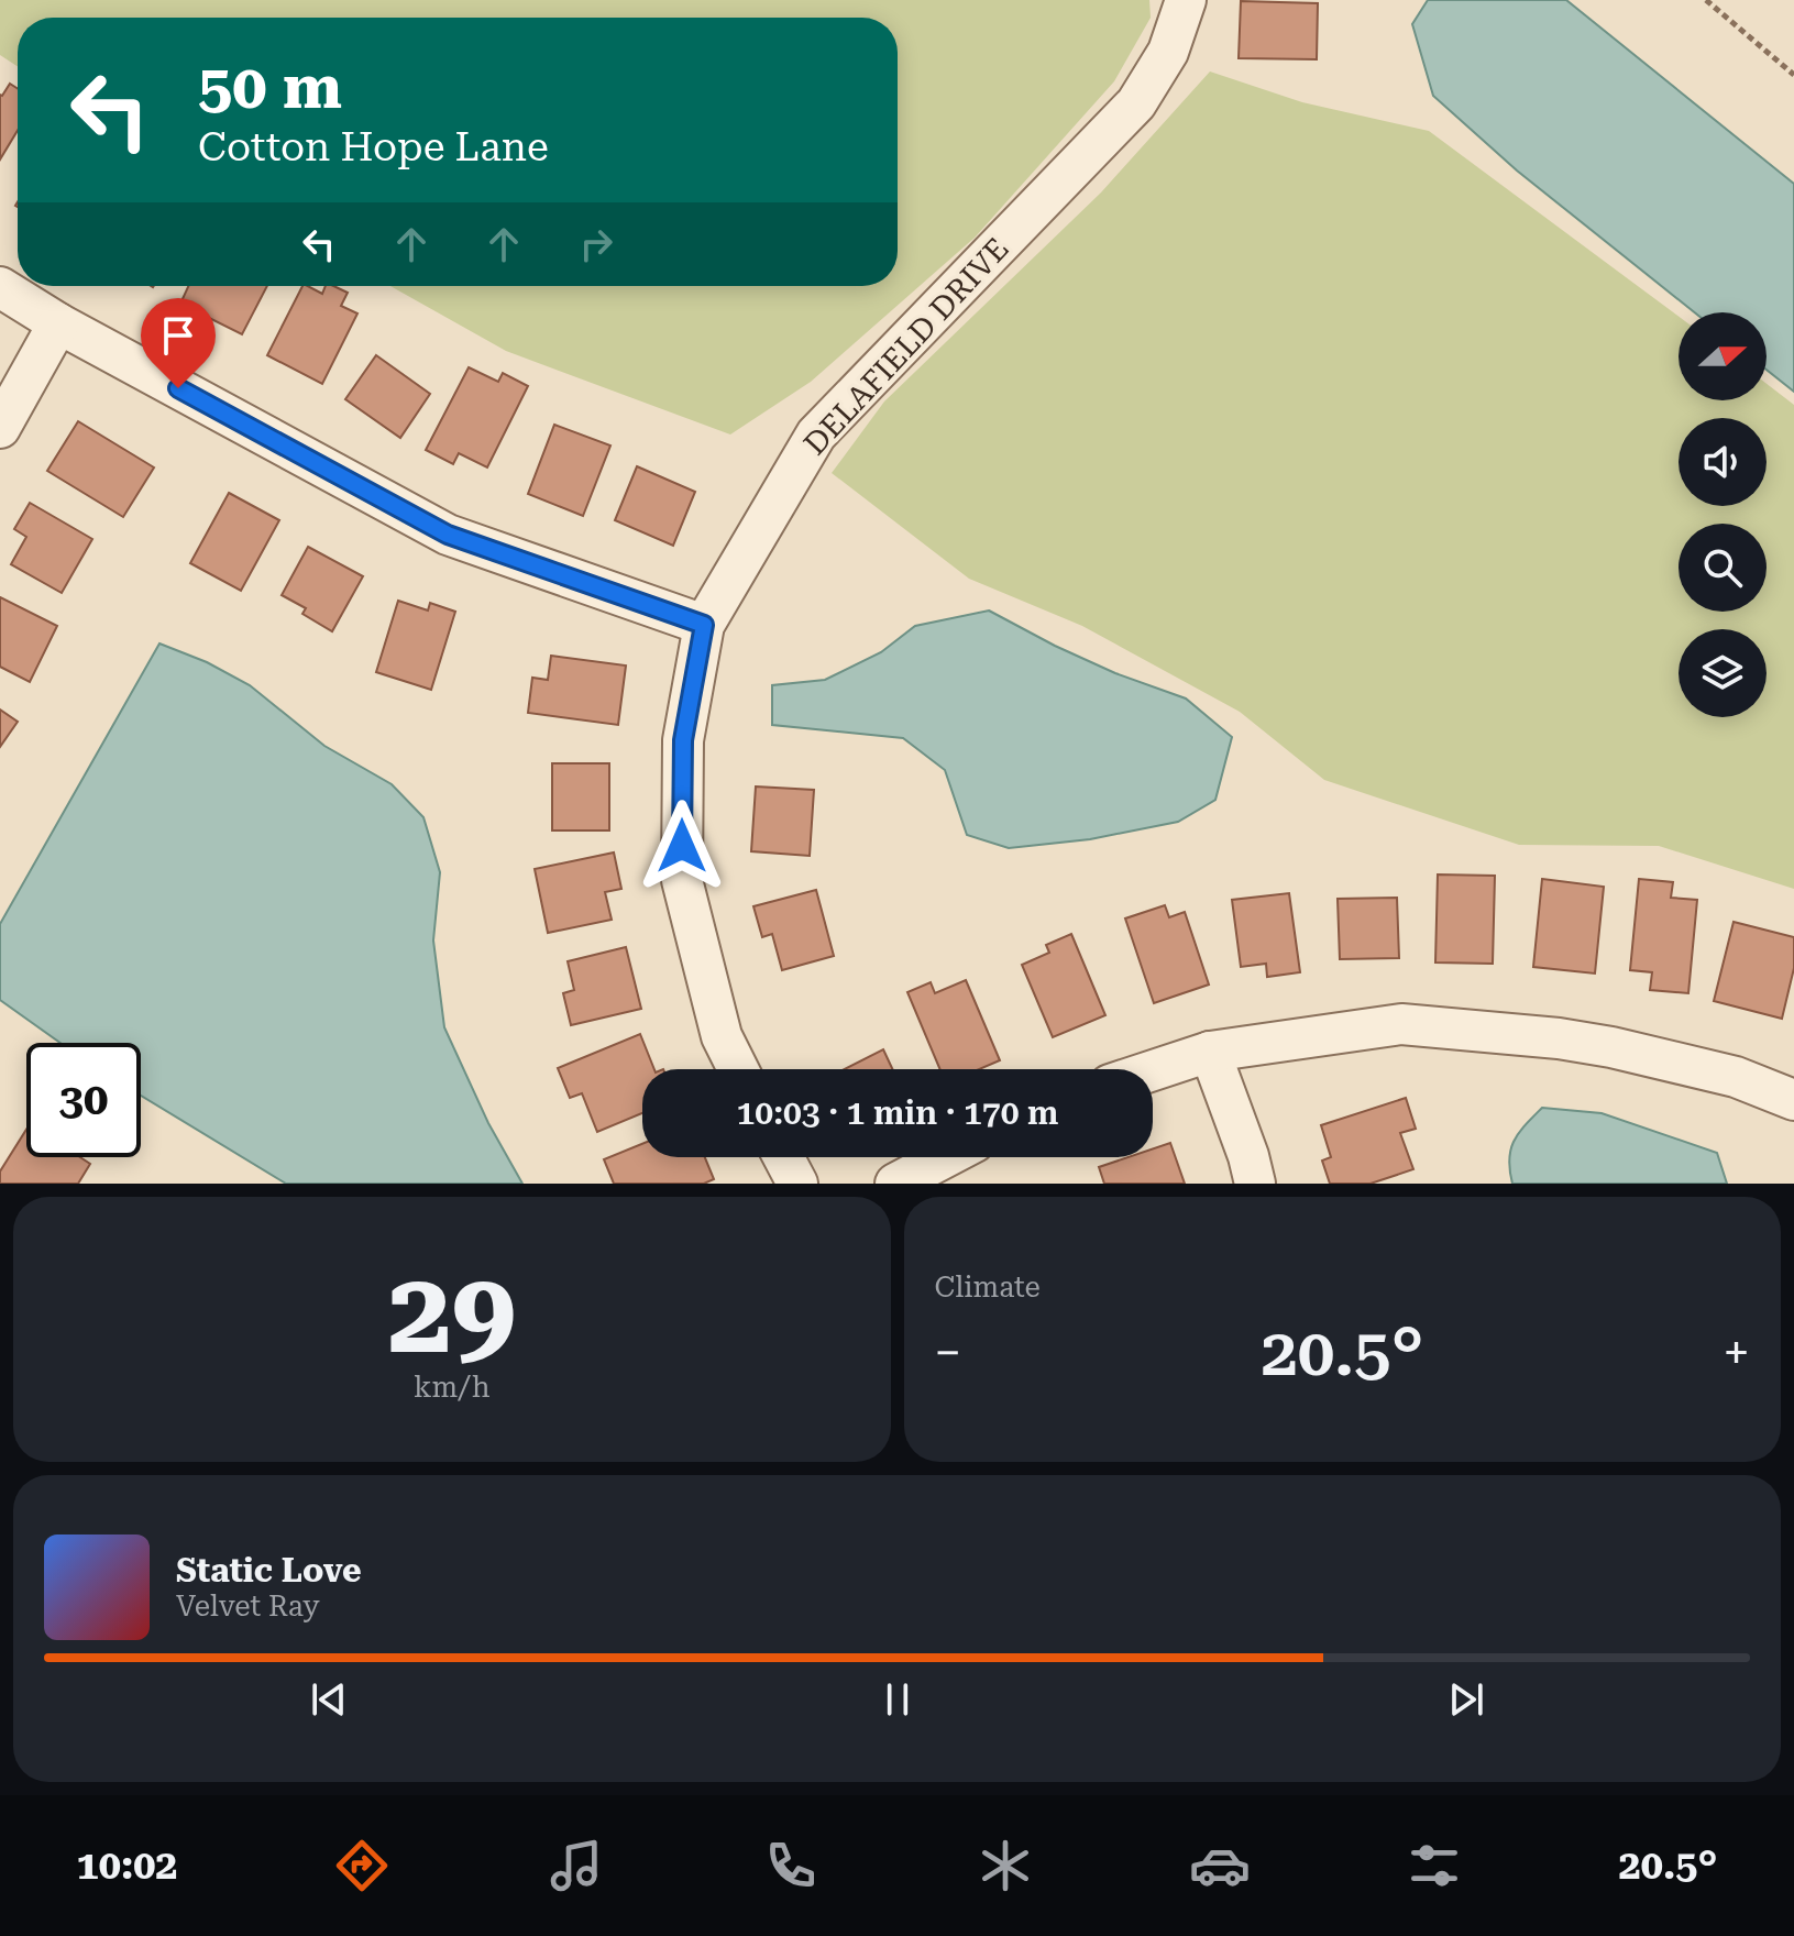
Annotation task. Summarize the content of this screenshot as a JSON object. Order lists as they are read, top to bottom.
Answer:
{
  "streets": {
    "street": ["DELAFIELD DRIVE"]
  },
  "north": "right",
  "page": {
    "turn": ["50 m", "Cotton Hope Lane"],
    "limit": "30",
    "trip": "10:03 · 1 min · 170 m",
    "tile": [
      ["29", "km/h"],
      "Climate"
    ],
    "heat": ["−", "20.5°", "+"],
    "song": ["Static Love", "Velvet Ray"],
    "tabs": ["10:02", "20.5°"]
  }
}
